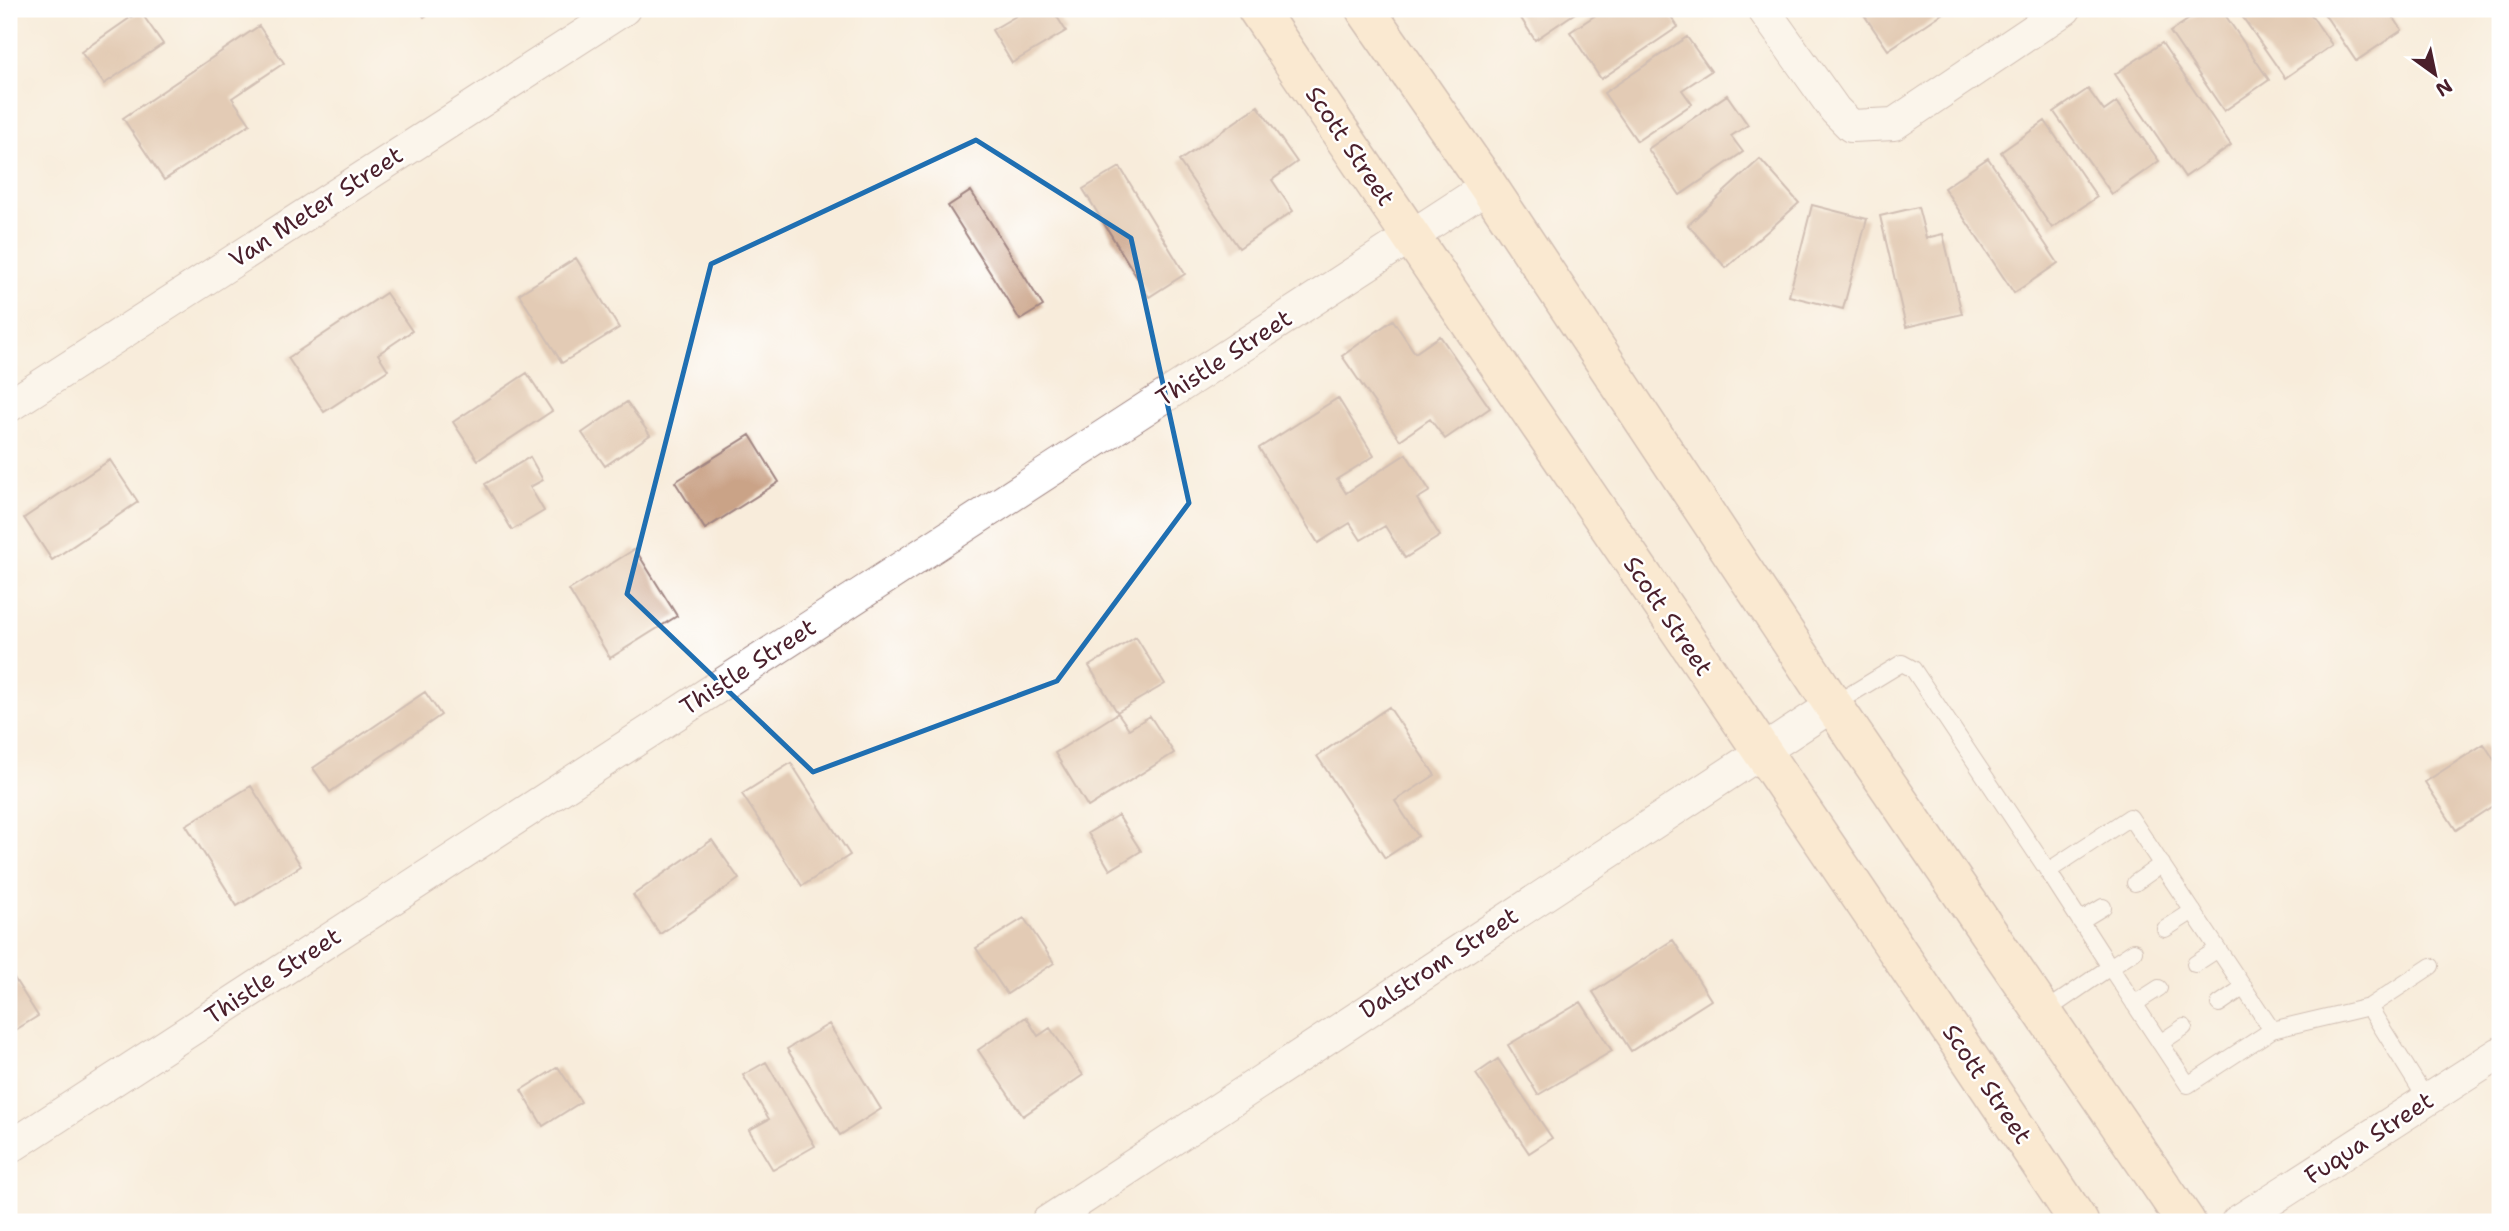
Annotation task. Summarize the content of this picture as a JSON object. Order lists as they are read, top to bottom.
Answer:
{
  "streets": {
    "main road": ["Scott Street"],
    "street": [
      "Van Meter Street",
      "Thistle Street",
      "Dalstrom Street",
      "Fuqua Street"
    ]
  },
  "crossings": [
    ["Scott Street", "Thistle Street"],
    ["Scott Street", "Dalstrom Street"]
  ],
  "north": "bottom right"
}
